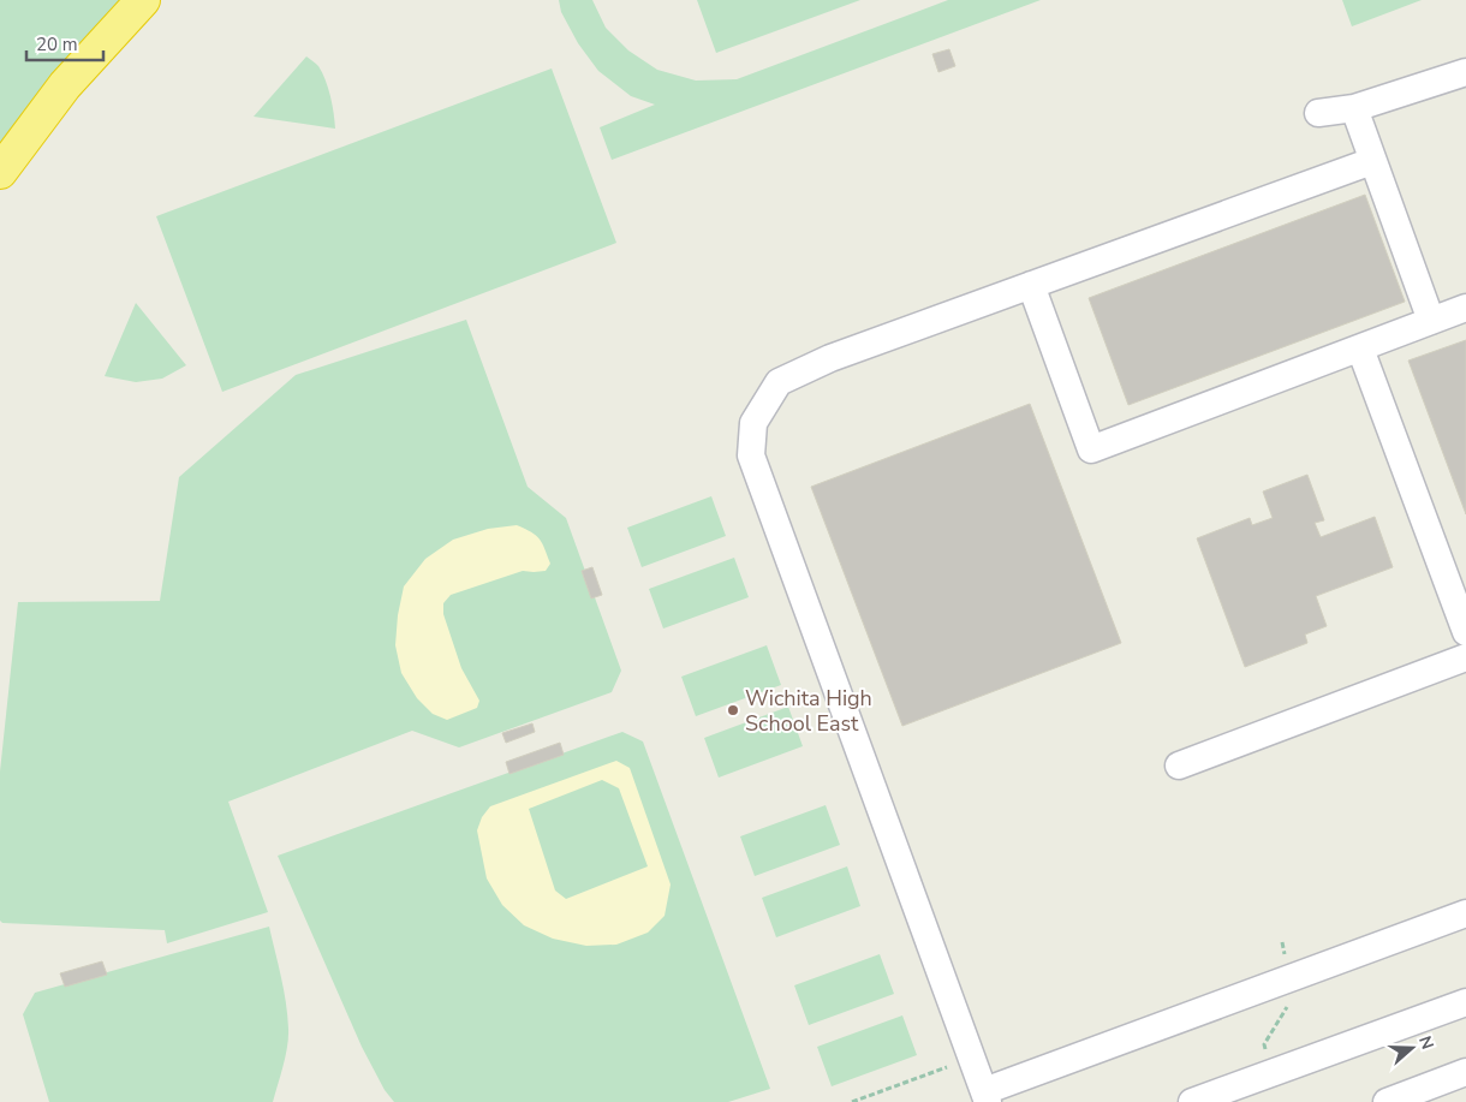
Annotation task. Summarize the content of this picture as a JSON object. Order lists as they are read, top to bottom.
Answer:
{
  "places": ["Wichita High School East"],
  "scale_bar": "20 m",
  "north": "right"
}
